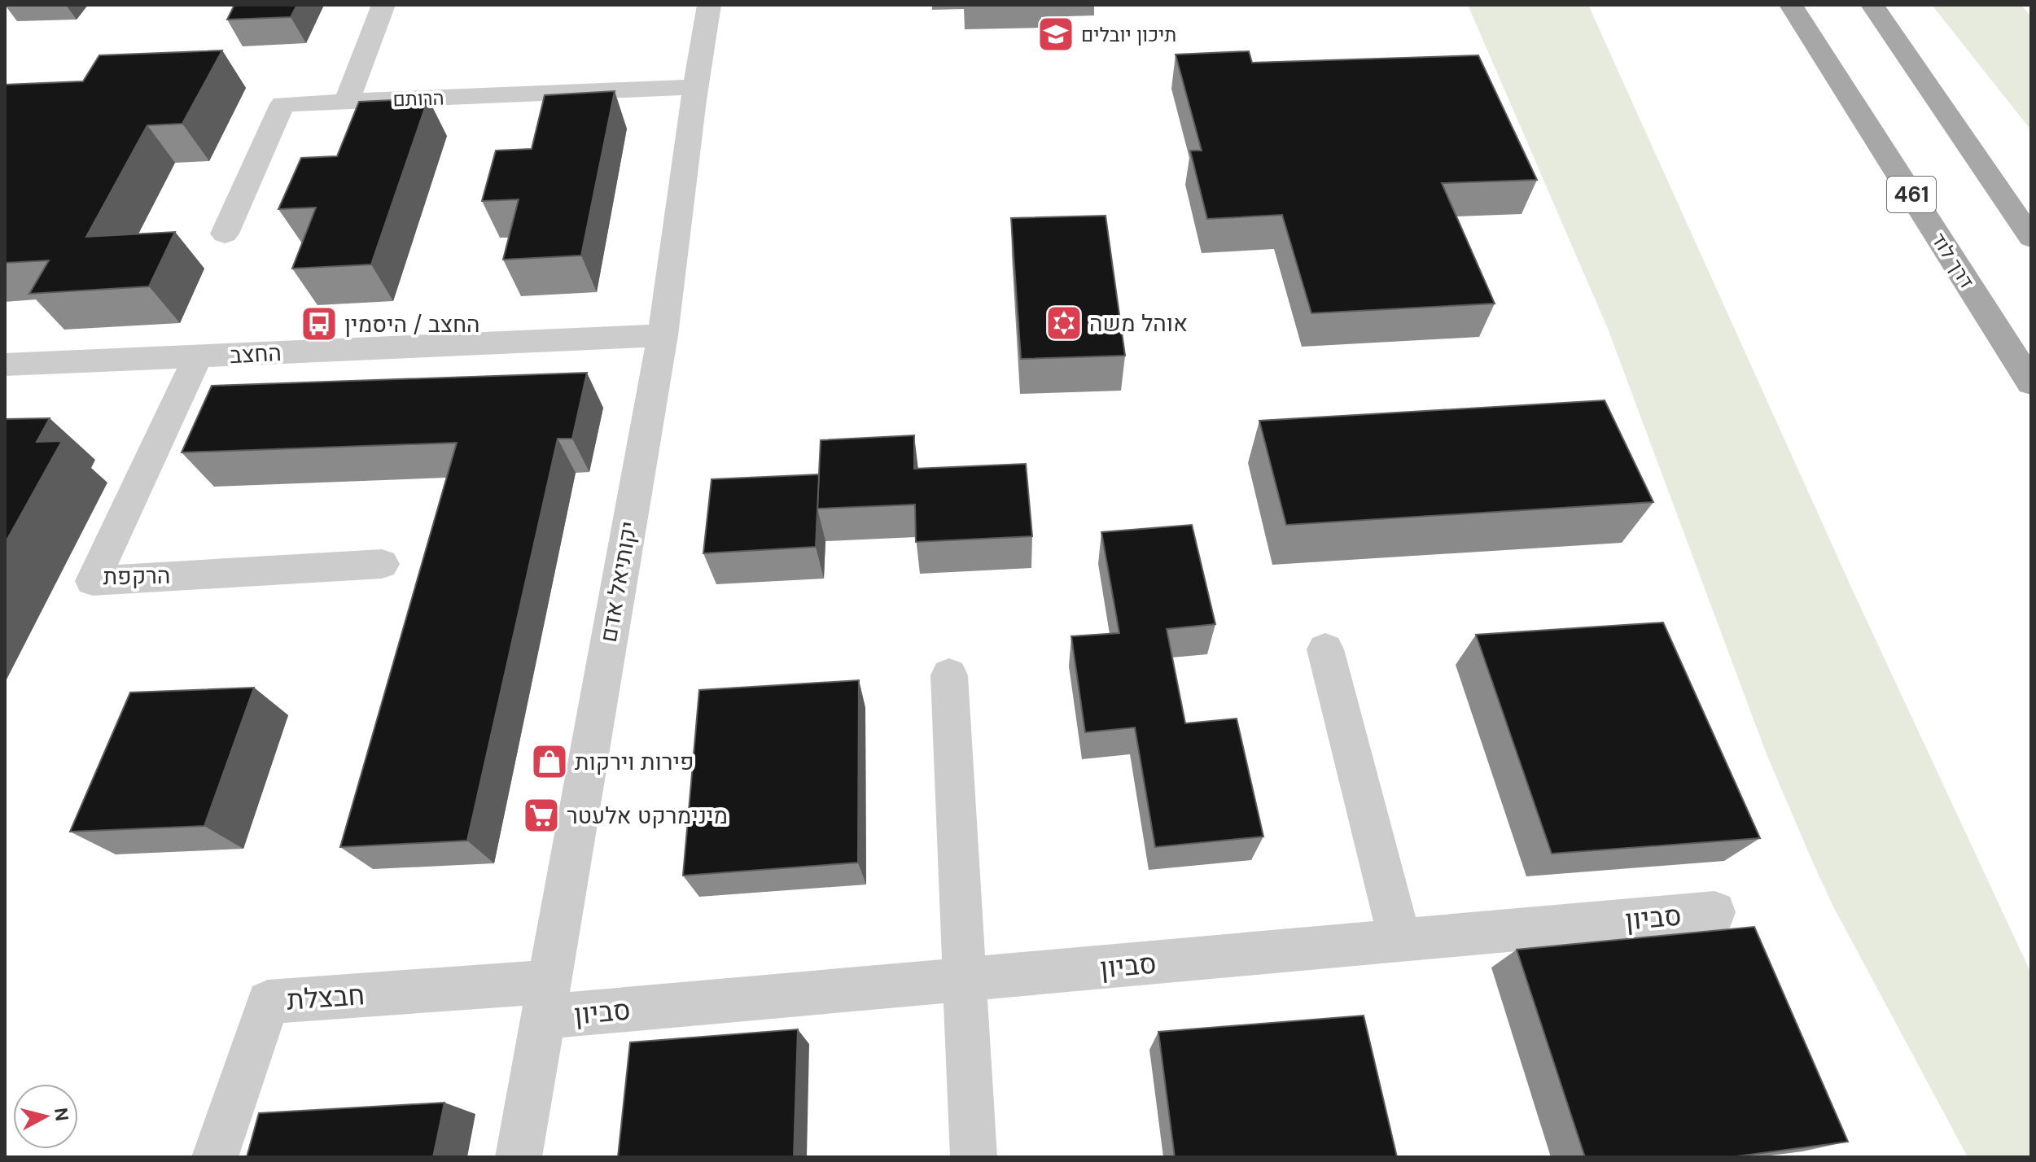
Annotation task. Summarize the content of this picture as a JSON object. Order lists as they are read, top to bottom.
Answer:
{
  "streets": {
    "main road": ["461", "דרך לוד"],
    "street": [
      "הרותם",
      "החצב",
      "הרקפת",
      "יקותיאל אדם",
      "סביון",
      "חבצלת"
    ]
  },
  "crossings": [
    ["הרותם", "יקותיאל אדם"],
    ["החצב", "הרקפת"],
    ["החצב", "יקותיאל אדם"],
    ["יקותיאל אדם", "סביון"],
    ["יקותיאל אדם", "חבצלת"],
    ["סביון", "חבצלת"]
  ],
  "places": {
    "school or university": ["תיכון יובלים"],
    "synagogue": ["אוהל משה"],
    "bus stop": ["החצב / היסמין"],
    "shop": ["פירות וירקות"],
    "supermarket": ["מינימרקט אלעטר"]
  },
  "north": "right"
}
